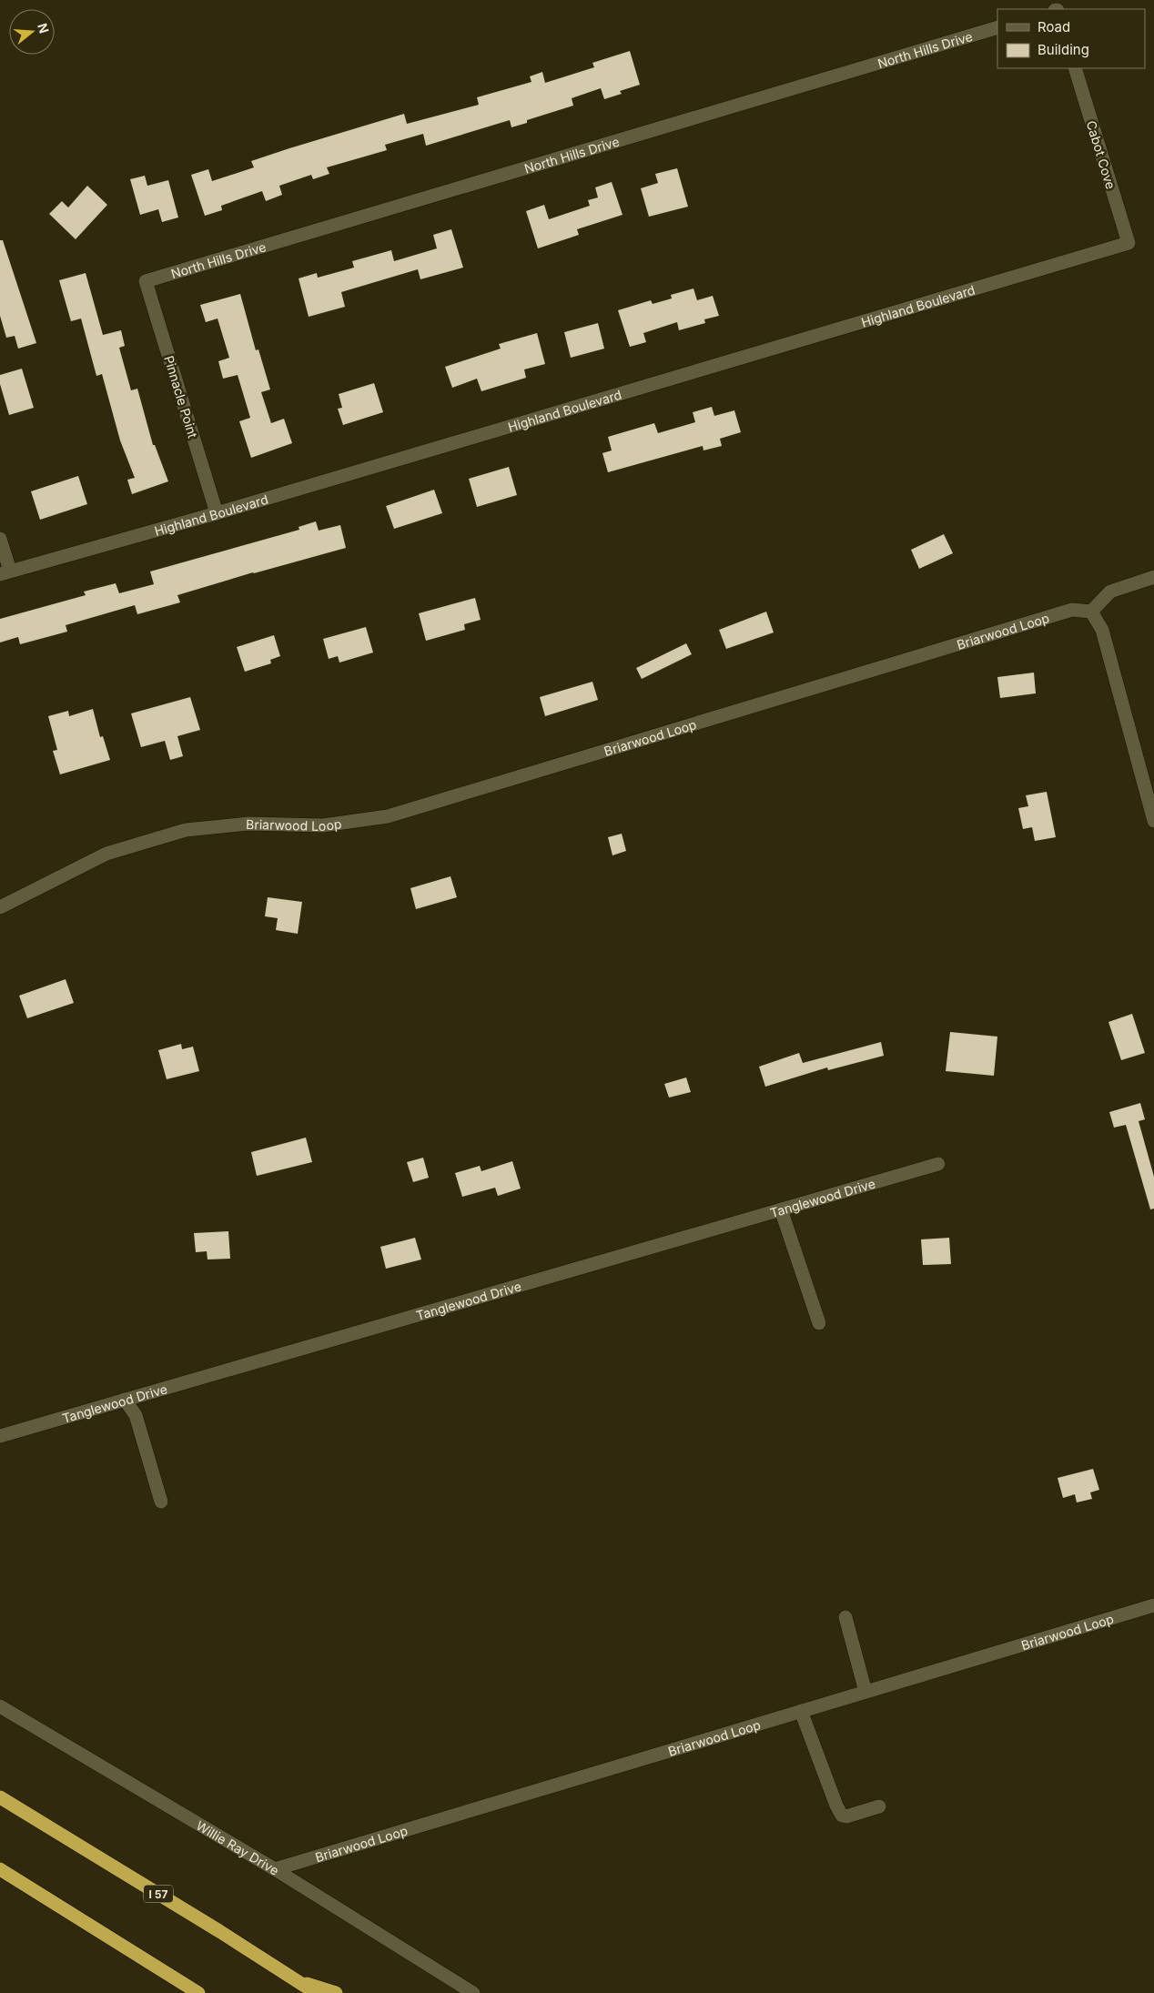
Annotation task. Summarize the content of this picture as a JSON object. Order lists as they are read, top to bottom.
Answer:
{
  "streets": {
    "highway": ["I 57"],
    "street": [
      "North Hills Drive",
      "Cabot Cove",
      "Highland Boulevard",
      "Pinnacle Point",
      "Briarwood Loop",
      "Tanglewood Drive",
      "Willie Ray Drive"
    ]
  },
  "crossings": [
    ["North Hills Drive", "Pinnacle Point"],
    ["Cabot Cove", "Highland Boulevard"],
    ["Highland Boulevard", "Pinnacle Point"],
    ["Briarwood Loop", "Willie Ray Drive"]
  ],
  "legend": ["Road", "Building"],
  "north": "right"
}
